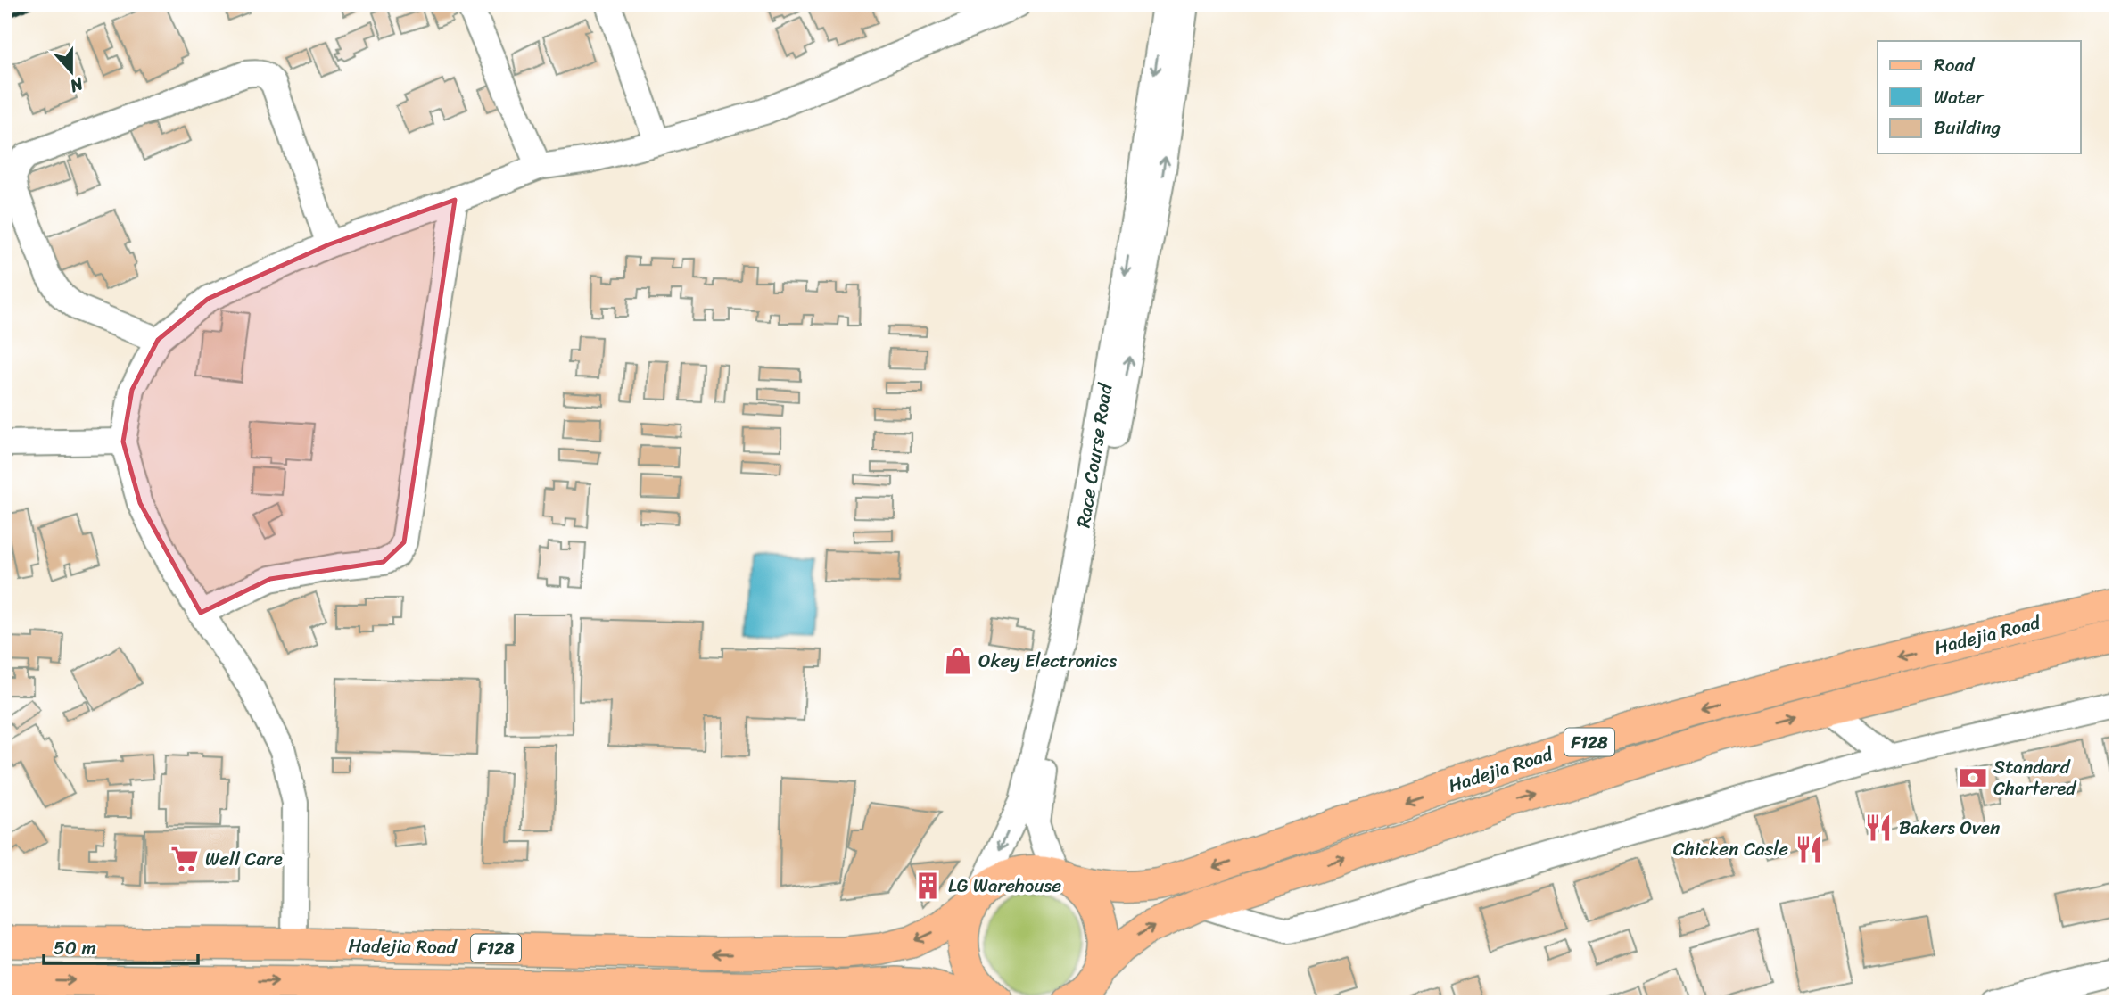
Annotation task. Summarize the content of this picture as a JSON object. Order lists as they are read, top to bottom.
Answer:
{
  "streets": {
    "main road": ["Hadejia Road", "F128"],
    "street": ["Race Course Road"]
  },
  "crossings": [
    ["Race Course Road", "Hadejia Road"],
    ["Race Course Road", "F128"],
    ["Hadejia Road", "F128"]
  ],
  "places": {
    "shop": ["Okey Electronics"],
    "bank": ["Standard Chartered"],
    "restaurant": ["Bakers Oven", "Chicken Casle"],
    "supermarket": ["Well Care"],
    "building": ["LG Warehouse"]
  },
  "legend": ["Road", "Water", "Building"],
  "scale_bar": "50 m",
  "north": "bottom"
}
